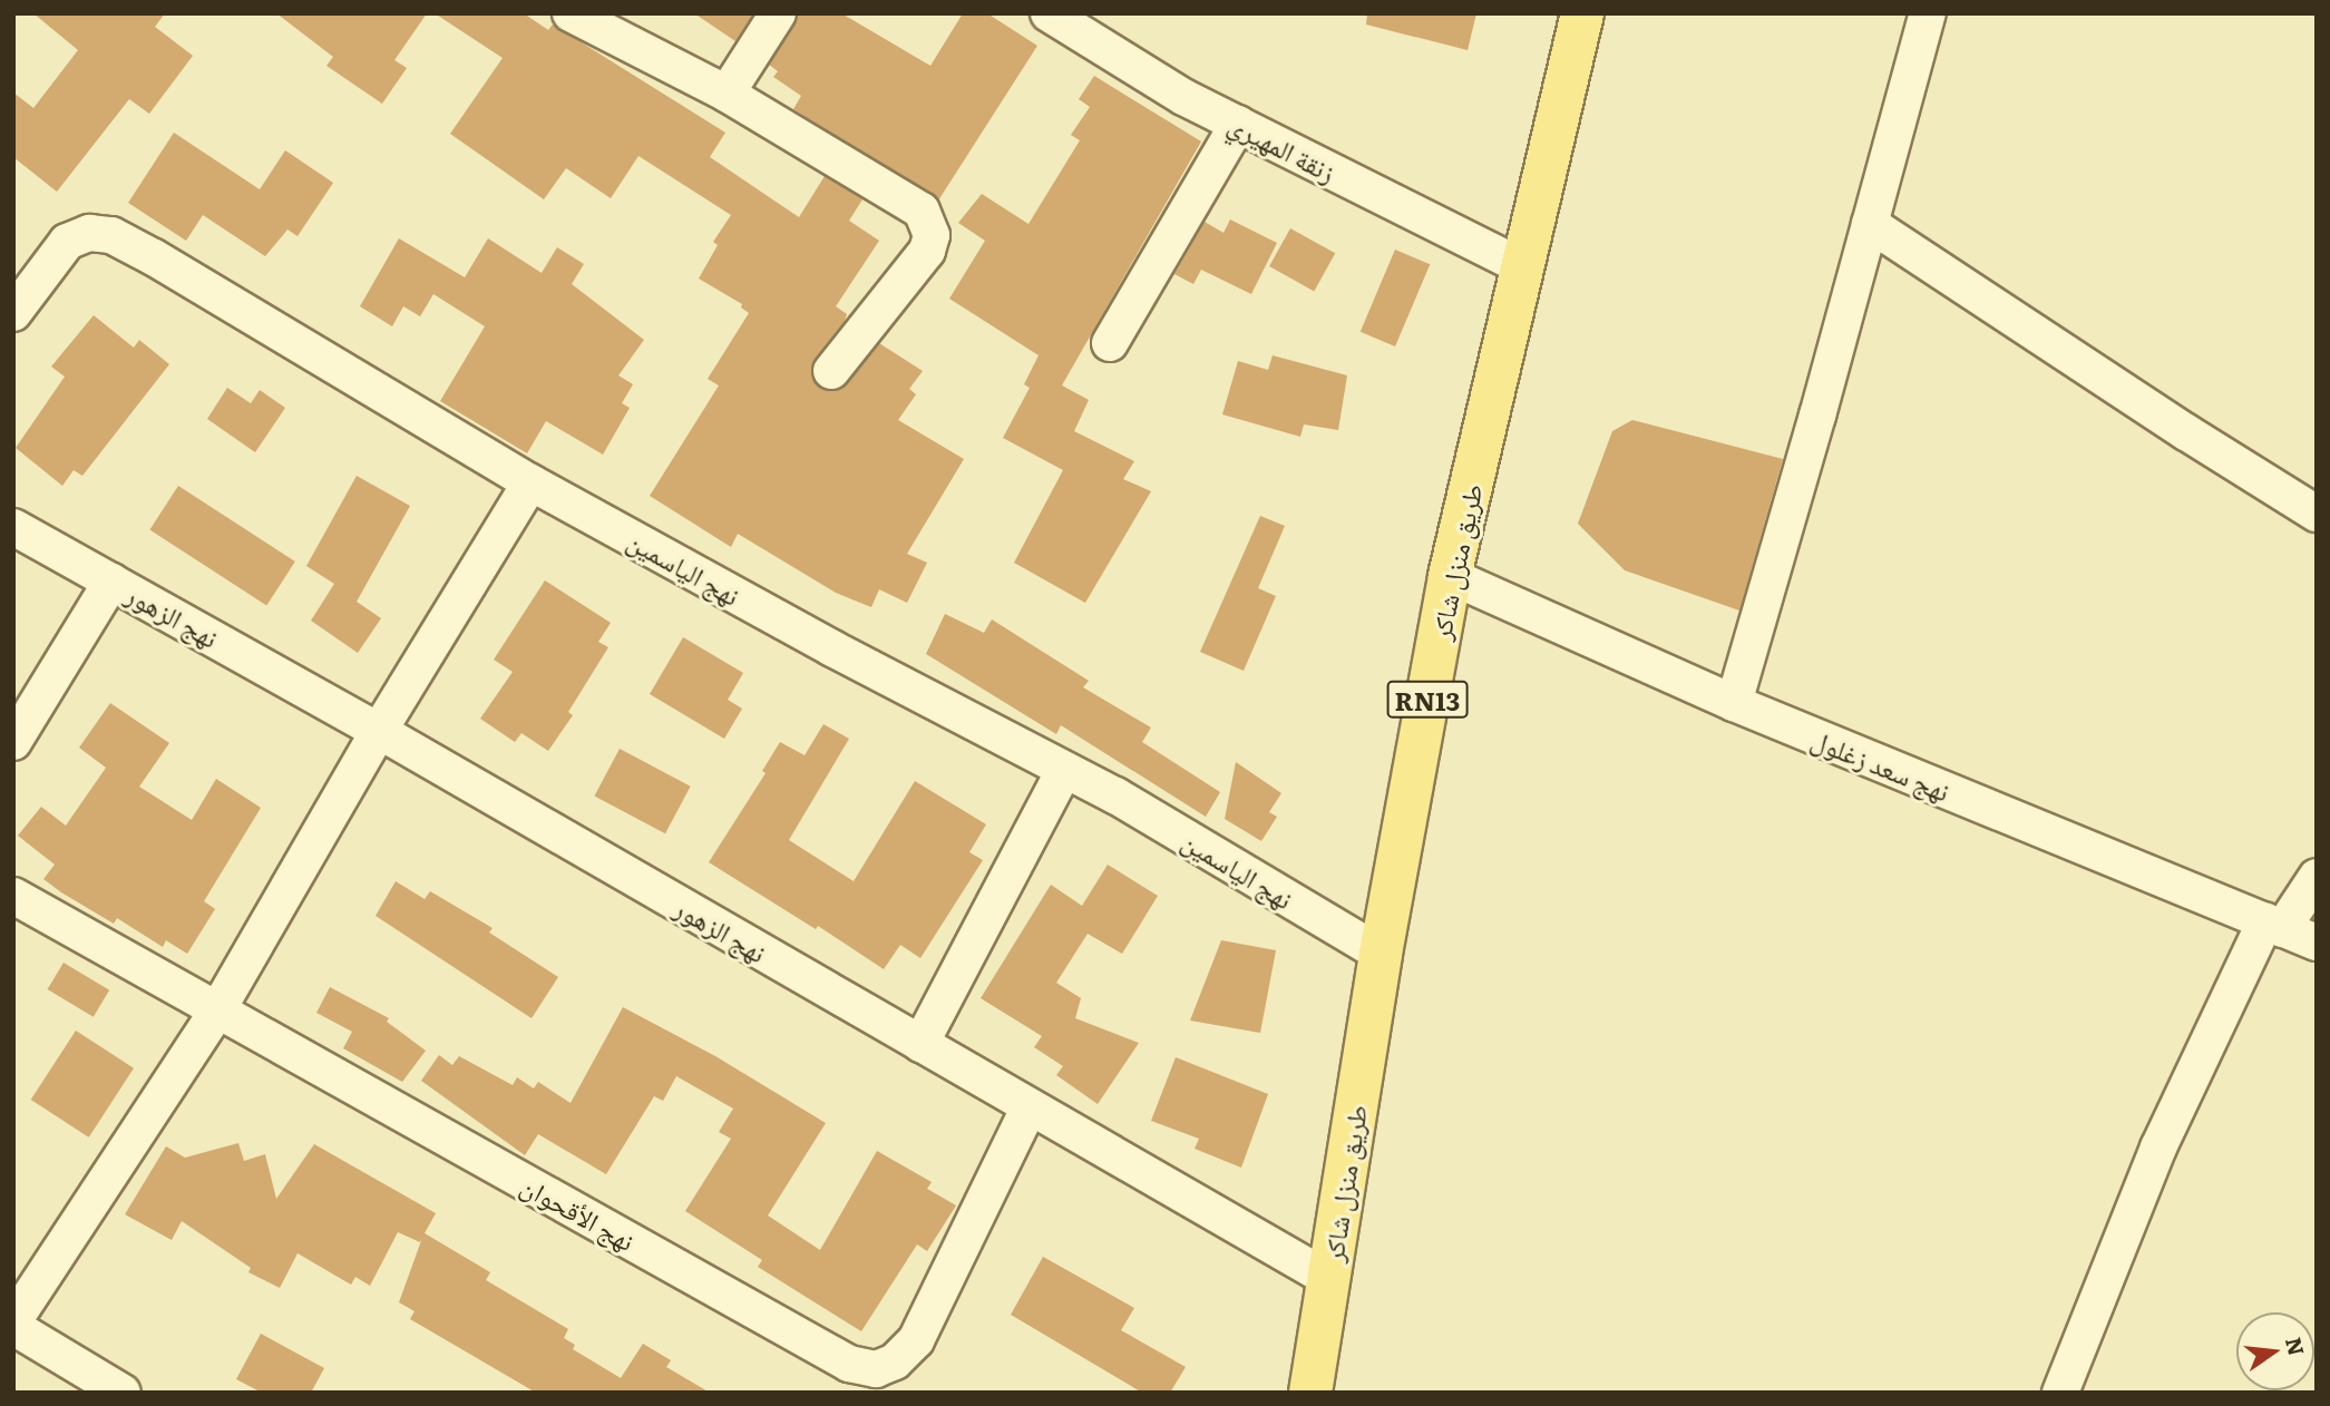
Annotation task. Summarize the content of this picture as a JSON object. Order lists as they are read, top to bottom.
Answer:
{
  "streets": {
    "main road": ["طريق منزل شاكر", "RN13"],
    "street": [
      "زنقة المهيري",
      "نهج الياسمين",
      "نهج الزهور",
      "نهج سعد زغلول",
      "نهج الأقحوان"
    ]
  },
  "crossings": [
    ["زنقة المهيري", "طريق منزل شاكر"],
    ["طريق منزل شاكر", "نهج الياسمين"],
    ["طريق منزل شاكر", "نهج الزهور"],
    ["طريق منزل شاكر", "نهج سعد زغلول"],
    ["نهج الزهور", "نهج الأقحوان"]
  ],
  "north": "right"
}
